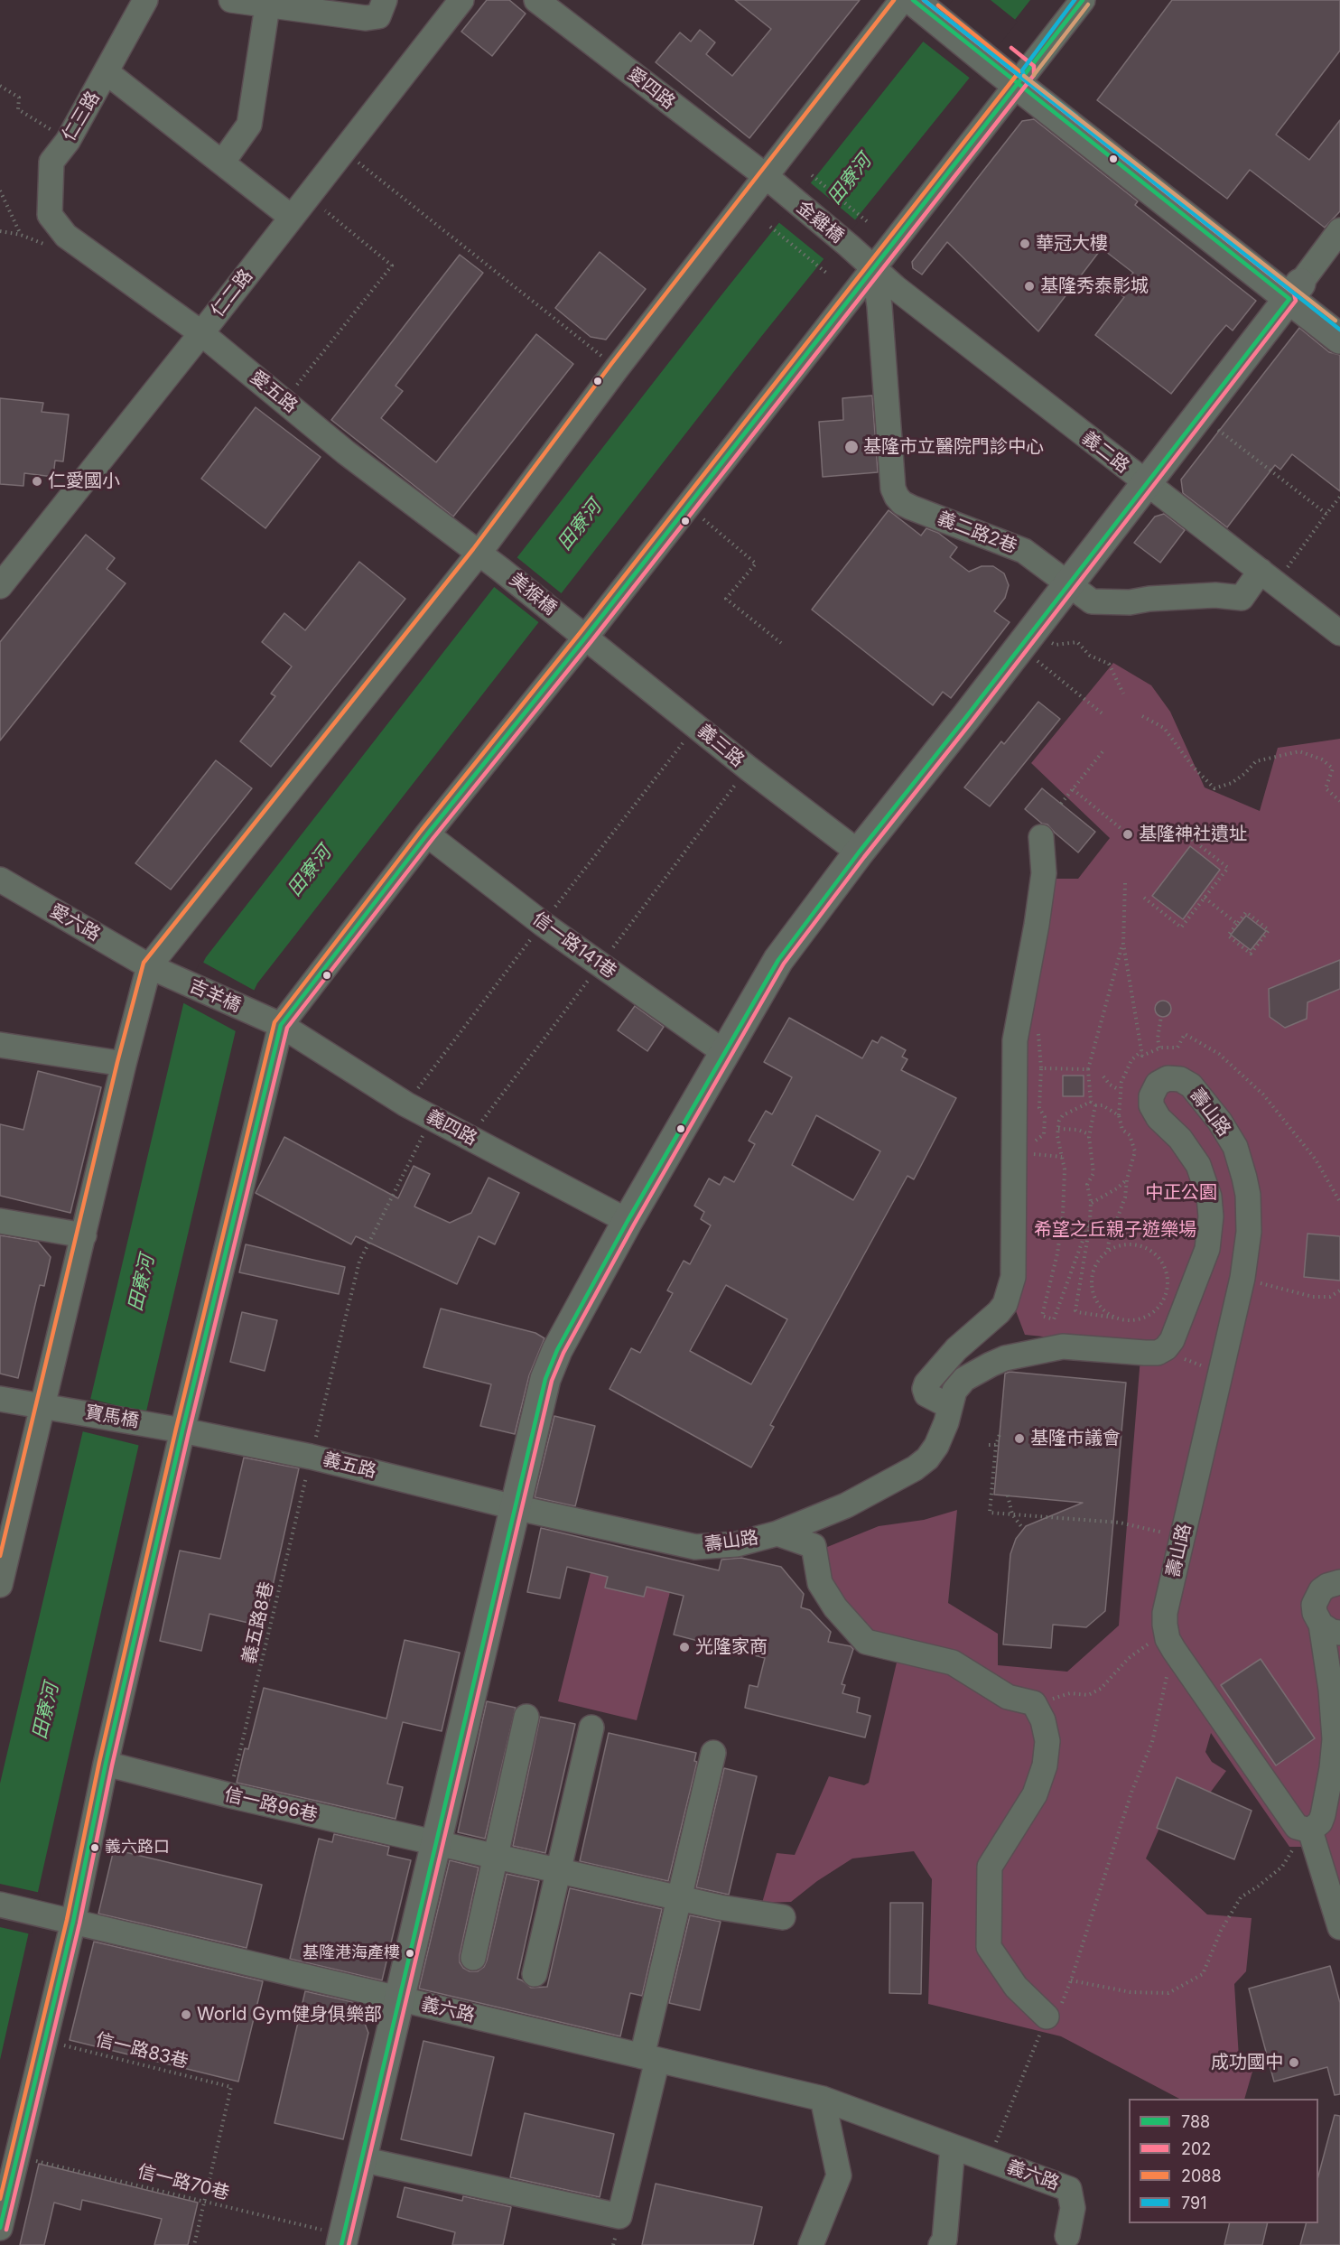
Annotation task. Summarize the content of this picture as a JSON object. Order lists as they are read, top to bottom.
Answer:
{
  "streets": {
    "street": [
      "愛四路",
      "仁三路",
      "金雞橋",
      "仁二路",
      "愛五路",
      "義二路",
      "義二路2巷",
      "美猴橋",
      "義三路",
      "愛六路",
      "信一路141巷",
      "吉羊橋",
      "壽山路",
      "義四路",
      "寶馬橋",
      "義五路",
      "信一路96巷",
      "義六路"
    ],
    "path": ["義五路8巷", "信一路83巷", "信一路70巷"]
  },
  "crossings": [
    ["愛四路", "金雞橋"],
    ["仁三路", "愛五路"],
    ["金雞橋", "義二路"],
    ["金雞橋", "義二路2巷"],
    ["仁二路", "愛五路"],
    ["愛五路", "美猴橋"],
    ["義二路", "義二路2巷"],
    ["美猴橋", "義三路"],
    ["愛六路", "吉羊橋"],
    ["吉羊橋", "義四路"],
    ["壽山路", "義五路"],
    ["義四路", "義五路8巷"],
    ["寶馬橋", "義五路"],
    ["義五路", "義五路8巷"],
    ["義五路8巷", "信一路96巷"],
    ["信一路83巷", "信一路70巷"]
  ],
  "water": ["田寮河"],
  "parks": ["中正公園", "希望之丘親子遊樂場"],
  "places": [
    "華冠大樓",
    "基隆秀泰影城",
    "基隆市立醫院門診中心",
    "仁愛國小",
    "基隆神社遺址",
    "基隆市議會",
    "光隆家商",
    "義六路口",
    "基隆港海產樓",
    "World Gym健身俱樂部",
    "成功國中"
  ],
  "lines": [
    "transit line 788",
    "transit line 202",
    "transit line 2088",
    "transit line 791"
  ],
  "legend": [
    "788",
    "202",
    "2088",
    "791"
  ]
}
